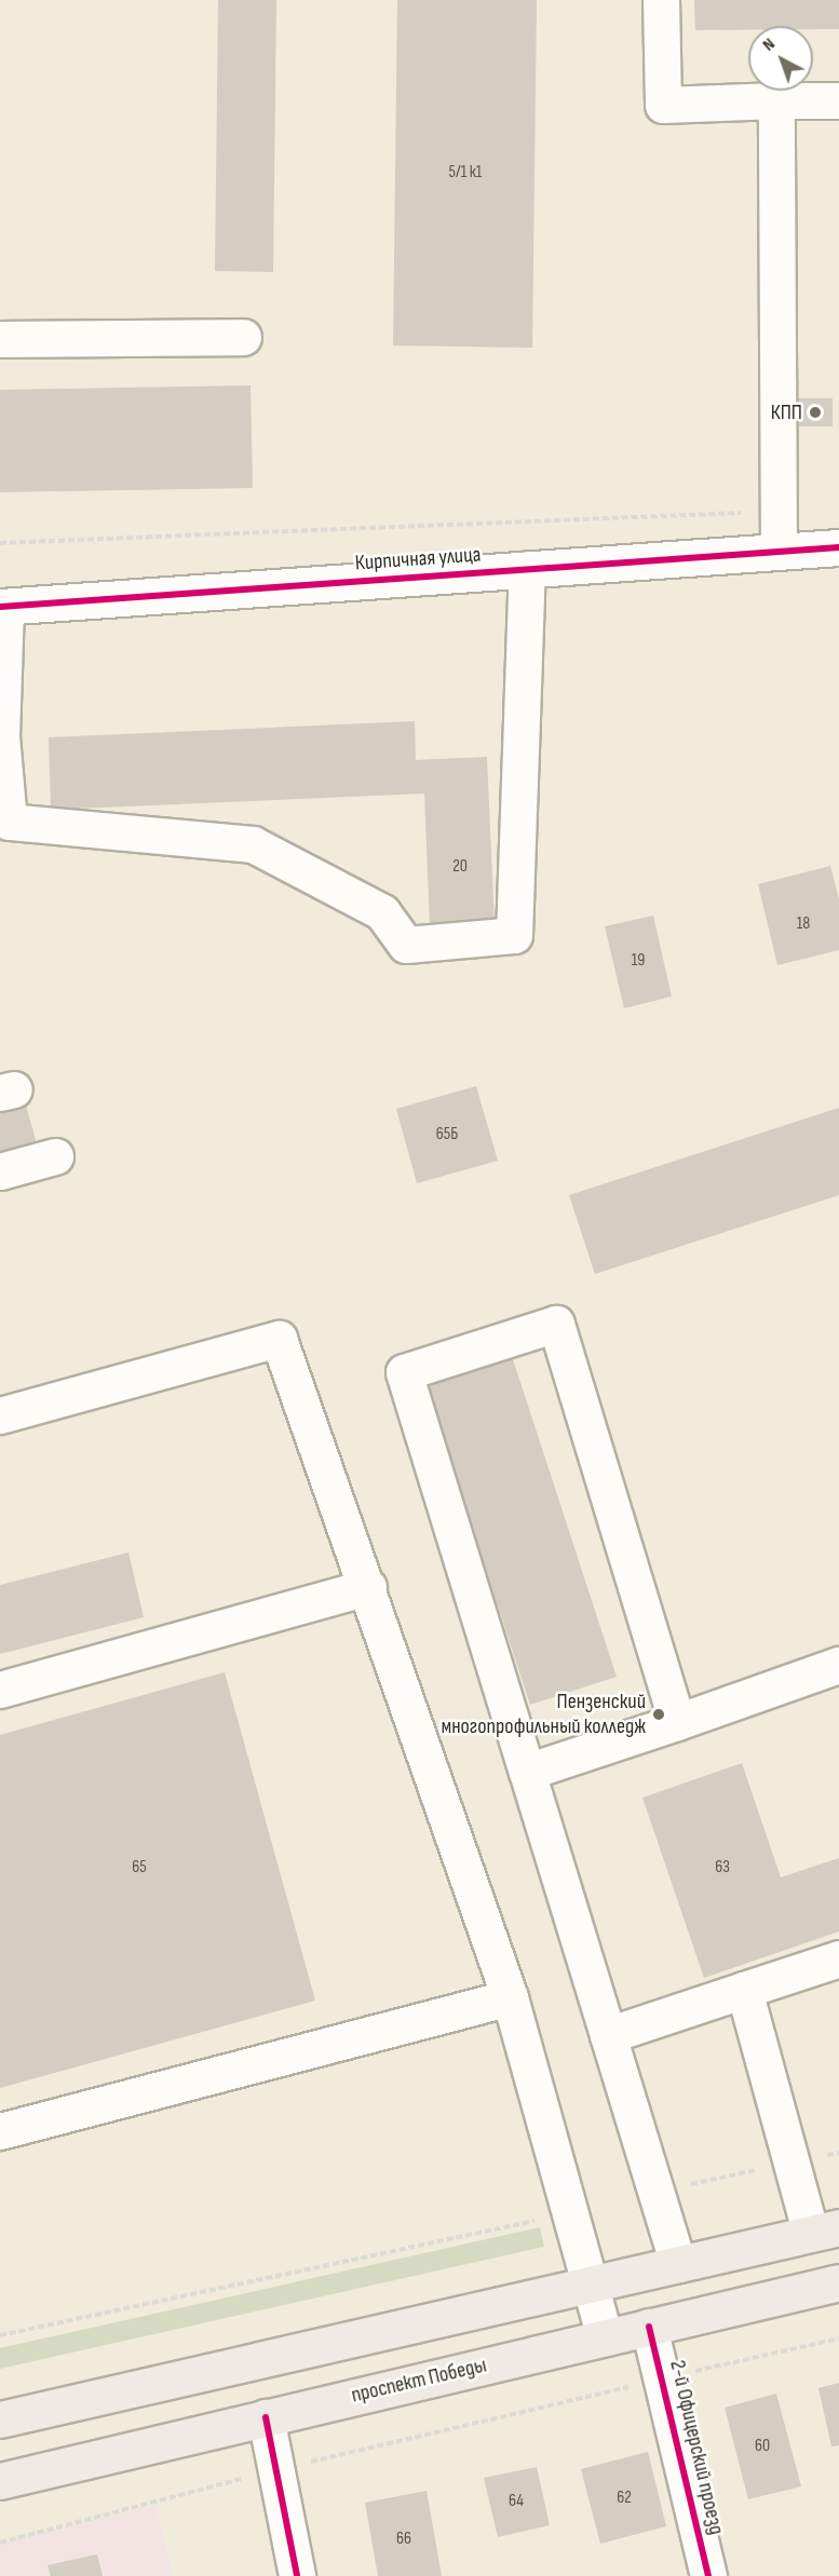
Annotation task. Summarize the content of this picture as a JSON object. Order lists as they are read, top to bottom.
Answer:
{
  "streets": {
    "main road": ["проспект Победы"],
    "street": ["Кирпичная улица", "2-й Офицерский проезд"]
  },
  "crossings": [
    ["проспект Победы", "2-й Офицерский проезд"]
  ],
  "places": ["КПП", "Пензенский многопрофильный колледж"],
  "house_numbers": [
    "5/1 к1",
    "20",
    "18",
    "19",
    "65Б",
    "65",
    "63",
    "60",
    "62",
    "64",
    "66"
  ],
  "north": "top left"
}
